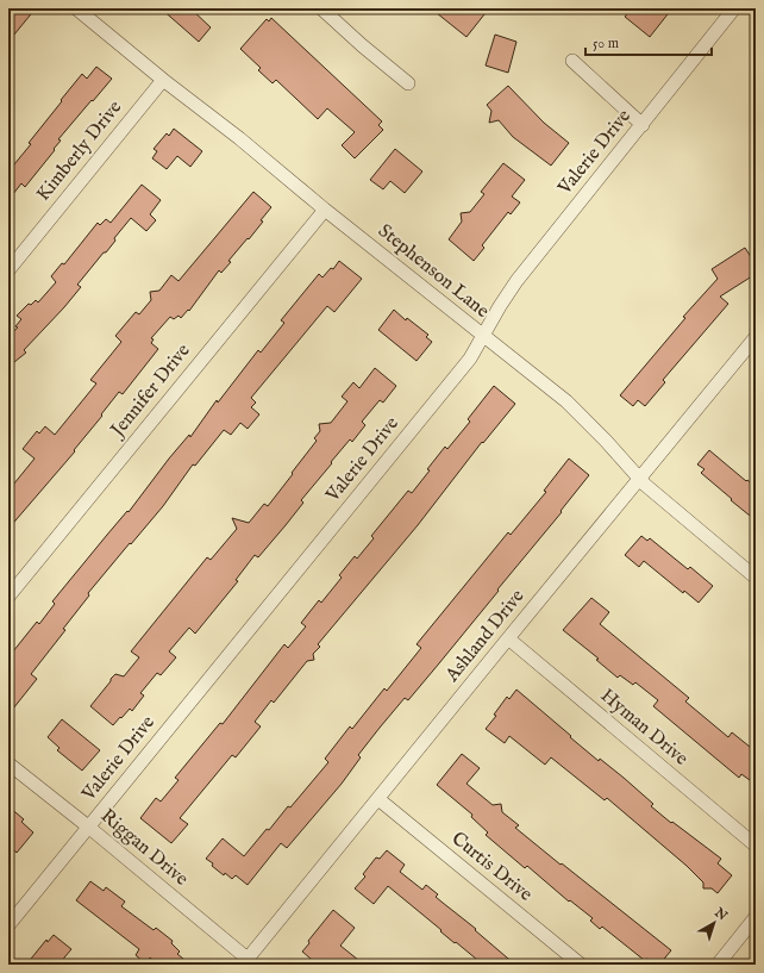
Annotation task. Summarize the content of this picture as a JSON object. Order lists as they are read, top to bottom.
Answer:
{
  "streets": {
    "street": [
      "Kimberly Drive",
      "Valerie Drive",
      "Stephenson Lane",
      "Jennifer Drive",
      "Ashland Drive",
      "Hyman Drive",
      "Riggan Drive",
      "Curtis Drive"
    ]
  },
  "crossings": [
    ["Kimberly Drive", "Stephenson Lane"],
    ["Valerie Drive", "Stephenson Lane"],
    ["Valerie Drive", "Riggan Drive"],
    ["Stephenson Lane", "Jennifer Drive"],
    ["Stephenson Lane", "Ashland Drive"],
    ["Ashland Drive", "Hyman Drive"],
    ["Ashland Drive", "Riggan Drive"],
    ["Ashland Drive", "Curtis Drive"]
  ],
  "scale_bar": "50 m",
  "north": "top right"
}
